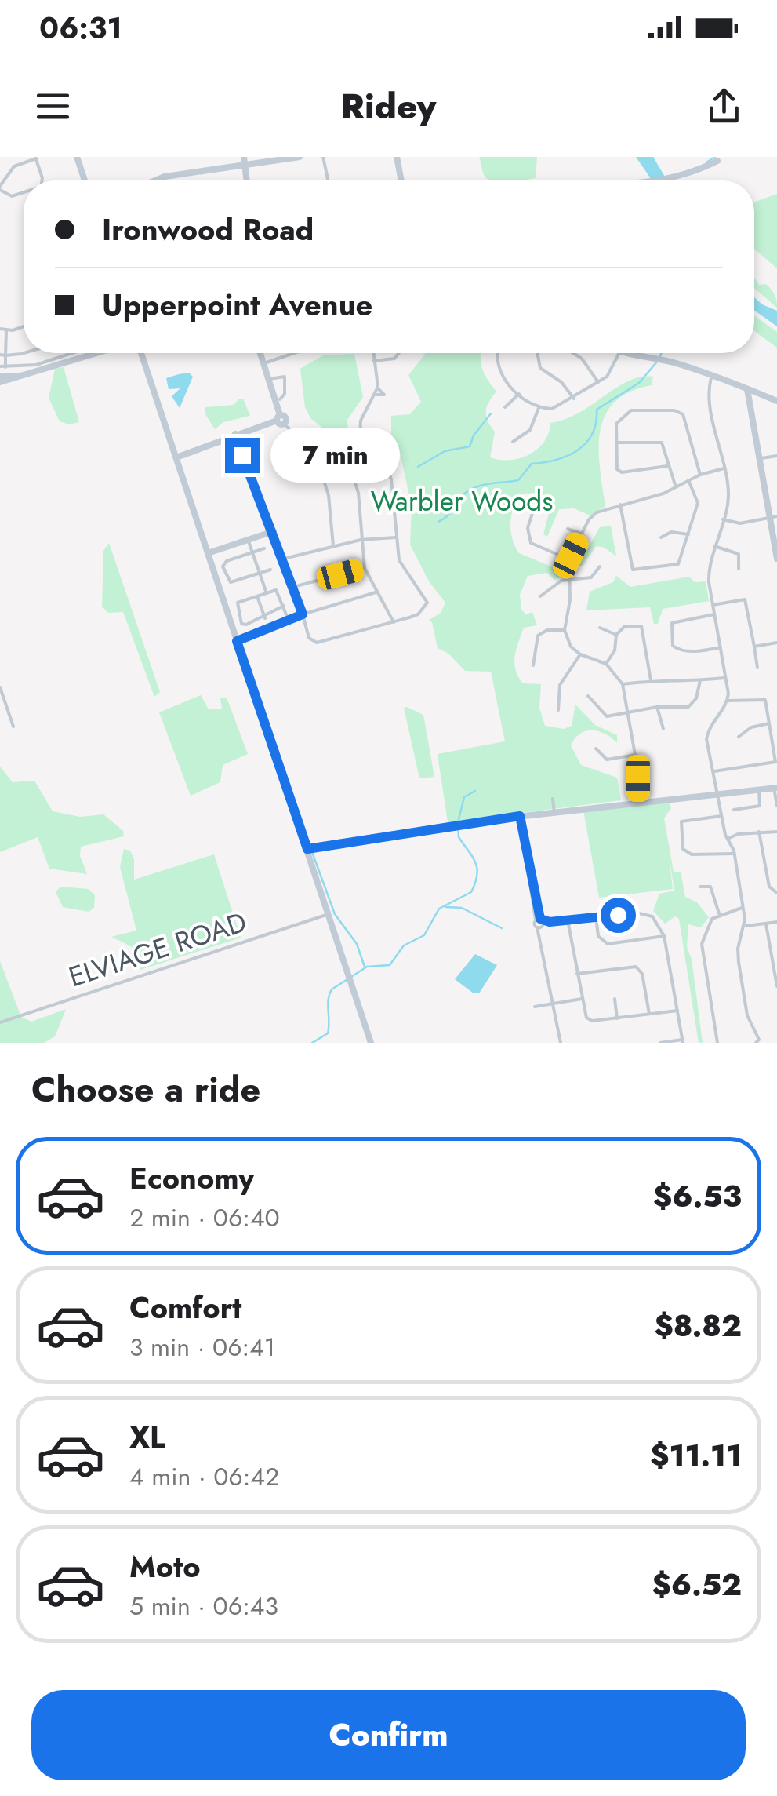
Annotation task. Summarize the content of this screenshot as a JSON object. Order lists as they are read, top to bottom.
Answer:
{
  "streets": {
    "street": ["ELVIAGE ROAD"]
  },
  "parks": ["Warbler Woods"],
  "page": {
    "status": "06:31",
    "header": "Ridey",
    "banner": ["Ironwood Road", "Upperpoint Avenue"],
    "bubble": "7 min",
    "heading": "Choose a ride",
    "list": [
      {
        "name": "Economy",
        "note": "2 min · 06:40",
        "value": "$6.53"
      },
      {
        "name": "Comfort",
        "note": "3 min · 06:41",
        "value": "$8.82"
      },
      {
        "name": "XL",
        "note": "4 min · 06:42",
        "value": "$11.11"
      },
      {
        "name": "Moto",
        "note": "5 min · 06:43",
        "value": "$6.52"
      }
    ],
    "buttons": "Confirm"
  }
}
